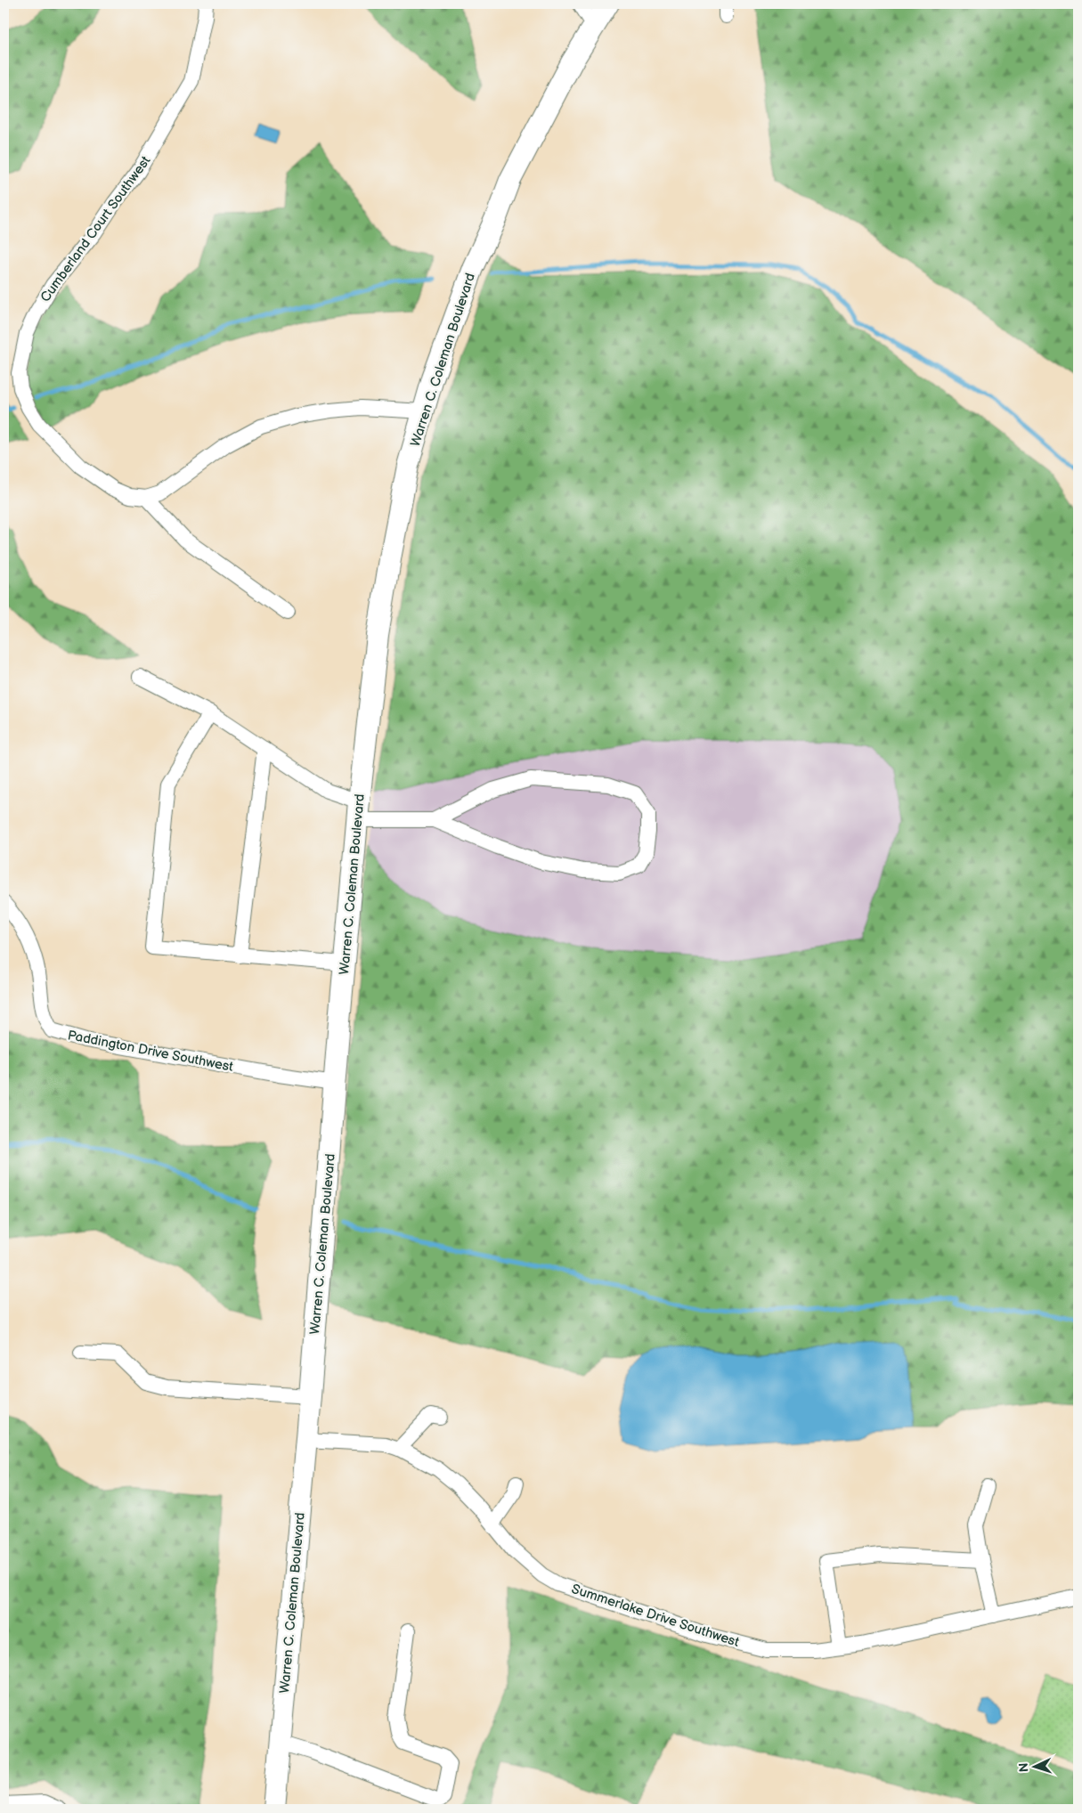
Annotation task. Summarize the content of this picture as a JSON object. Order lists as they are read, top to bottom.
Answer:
{
  "streets": {
    "highway": ["Warren C. Coleman Boulevard"],
    "street": ["Cumberland Court Southwest", "Paddington Drive Southwest", "Summerlake Drive Southwest"]
  },
  "crossings": [
    ["Cumberland Court Southwest", "Warren C. Coleman Boulevard"],
    ["Warren C. Coleman Boulevard", "Paddington Drive Southwest"],
    ["Warren C. Coleman Boulevard", "Summerlake Drive Southwest"]
  ],
  "north": "left"
}
